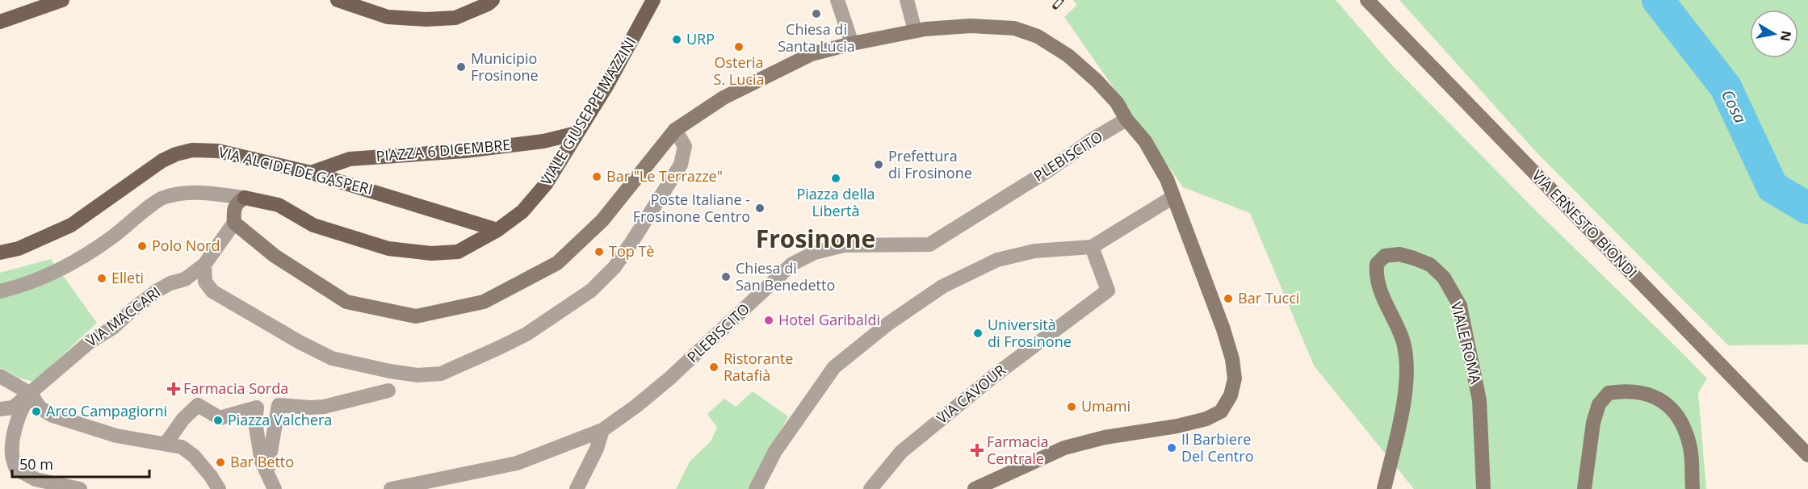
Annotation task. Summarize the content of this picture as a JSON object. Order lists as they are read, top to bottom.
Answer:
{
  "streets": {
    "main road": [
      "VIALE GIUSEPPE MAZZINI",
      "PIAZZA 6 DICEMBRE",
      "VIA ALCIDE DE GASPERI",
      "VIA ERNESTO BIONDI",
      "VIALE ROMA"
    ],
    "street": ["PLEBISCITO", "VIA MACCARI", "VIA CAVOUR"]
  },
  "crossings": [
    ["VIALE GIUSEPPE MAZZINI", "PIAZZA 6 DICEMBRE"],
    ["VIALE GIUSEPPE MAZZINI", "VIA ALCIDE DE GASPERI"],
    ["PIAZZA 6 DICEMBRE", "VIA ALCIDE DE GASPERI"]
  ],
  "districts": ["Frosinone"],
  "water": ["Cosa"],
  "places": {
    "other": [
      "Chiesa di Santa Lucia",
      "URP",
      "Osteria S. Lucia",
      "Municipio Frosinone",
      "Prefettura di Frosinone",
      "Bar \"Le Terrazze\"",
      "Piazza della Libertà",
      "Poste Italiane - Frosinone Centro",
      "Polo Nord",
      "Top Tè",
      "Chiesa di San Benedetto",
      "Elleti",
      "Bar Tucci",
      "Hotel Garibaldi",
      "Università di Frosinone",
      "Ristorante Ratafià",
      "Umami",
      "Arco Campagiorni",
      "Piazza Valchera",
      "Il Barbiere Del Centro",
      "Bar Betto"
    ],
    "health": ["Farmacia Sorda", "Farmacia Centrale"]
  },
  "scale_bar": "50 m",
  "north": "right"
}
